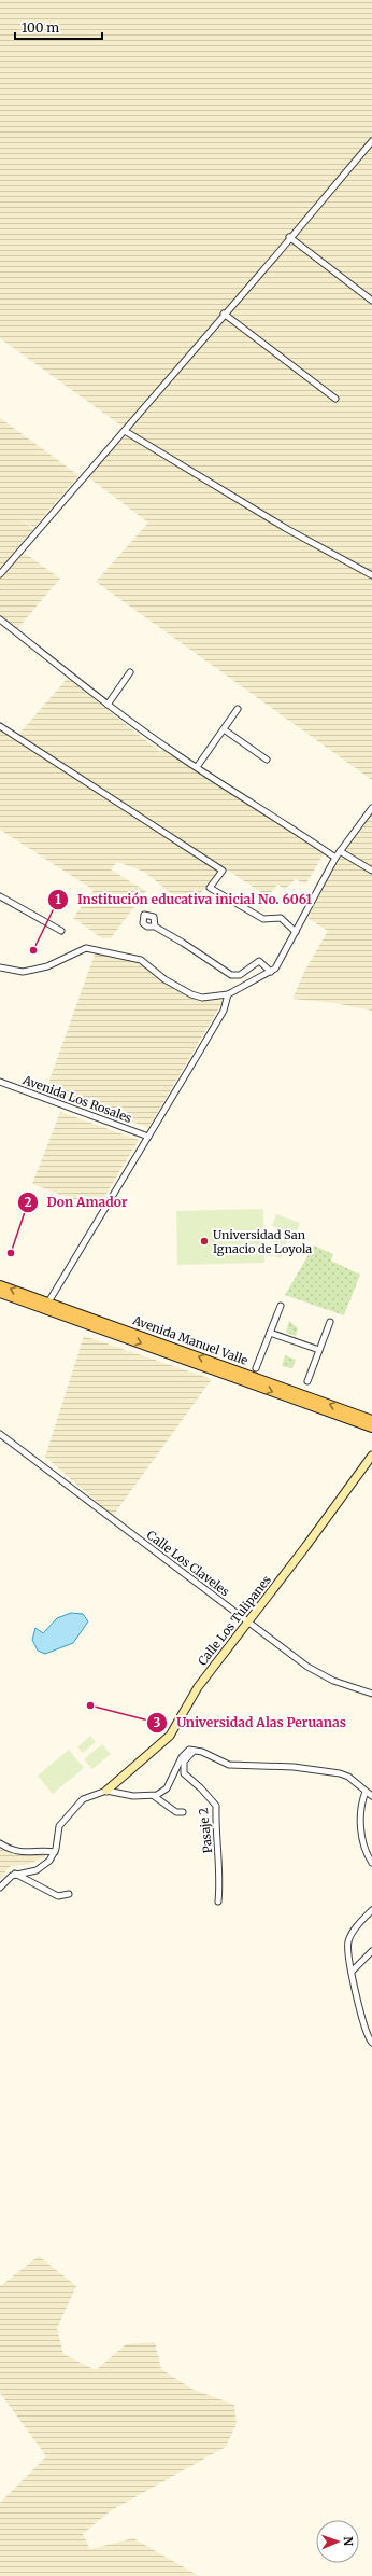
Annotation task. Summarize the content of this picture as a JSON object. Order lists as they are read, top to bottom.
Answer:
{
  "streets": {
    "main road": ["Avenida Manuel Valle"],
    "street": [
      "Avenida Los Rosales",
      "Calle Los Claveles",
      "Calle Los Tulipanes",
      "Pasaje 2"
    ]
  },
  "crossings": [
    ["Calle Los Claveles", "Calle Los Tulipanes"]
  ],
  "places": [
    "Institución educativa inicial No. 6061",
    "Universidad San Ignacio de Loyola",
    "Don Amador",
    "Universidad Alas Peruanas"
  ],
  "scale_bar": "100 m",
  "north": "right"
}
